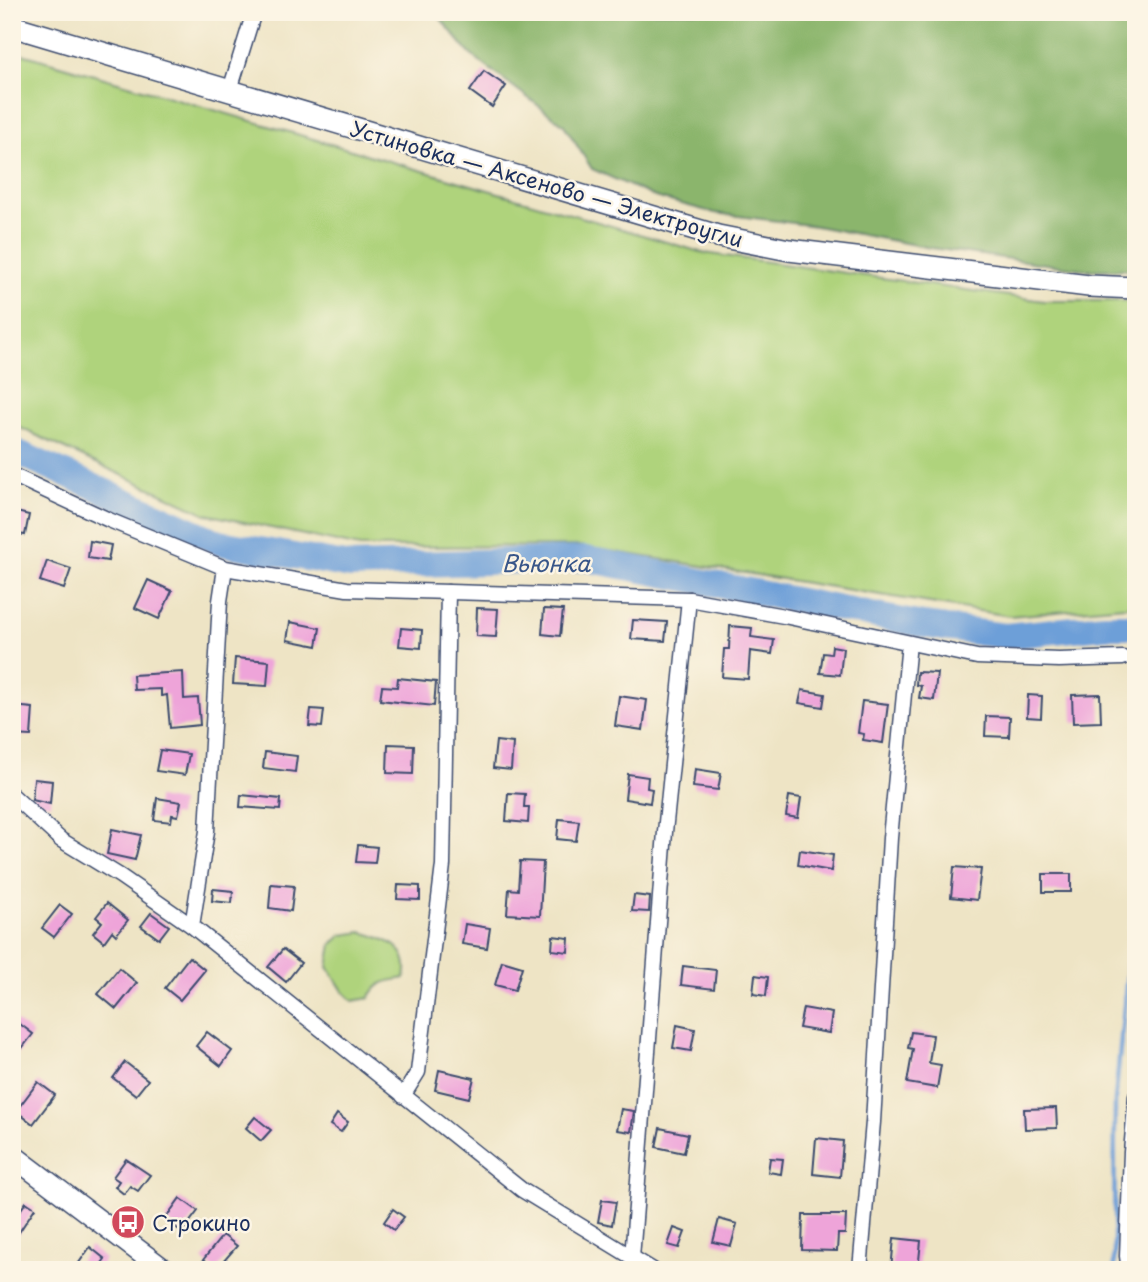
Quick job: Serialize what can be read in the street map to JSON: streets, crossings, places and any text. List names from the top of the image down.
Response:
{
  "streets": {
    "main road": ["Устиновка — Аксеново — Электроугли"]
  },
  "water": ["Вьюнка"],
  "places": {
    "bus stop": ["Строкино"]
  }
}
